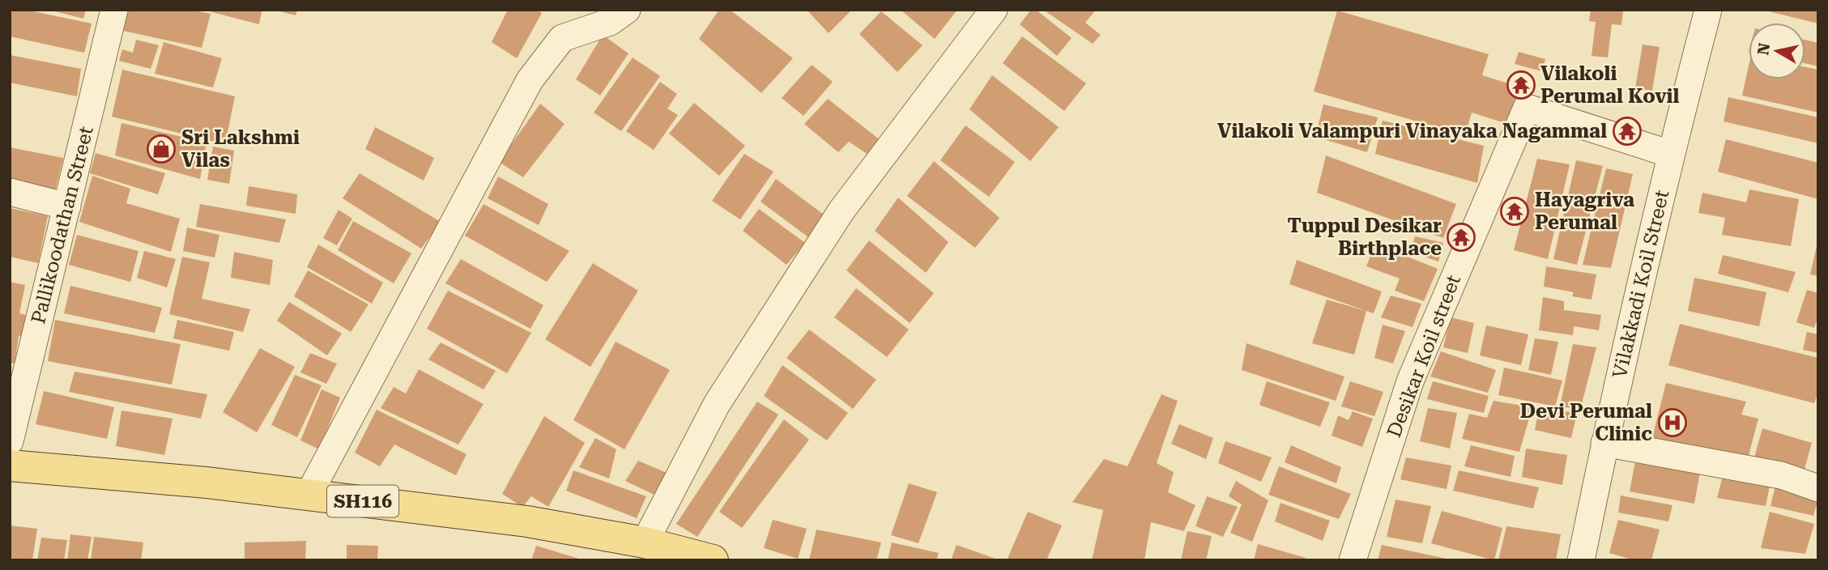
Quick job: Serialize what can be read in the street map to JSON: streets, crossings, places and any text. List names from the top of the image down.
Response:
{
  "streets": {
    "main road": ["SH116"],
    "street": ["Pallikoodathan Street", "Vilakkadi Koil Street", "Desikar Koil street"]
  },
  "crossings": [
    ["Vilakkadi Koil Street", "Desikar Koil street"]
  ],
  "places": {
    "temple": [
      "Vilakoli Perumal Kovil",
      "Vilakoli Valampuri Vinayaka Nagammal",
      "Hayagriva Perumal",
      "Tuppul Desikar Birthplace"
    ],
    "shop": ["Sri Lakshmi Vilas"],
    "hospital": ["Devi Perumal Clinic"]
  },
  "north": "left"
}
